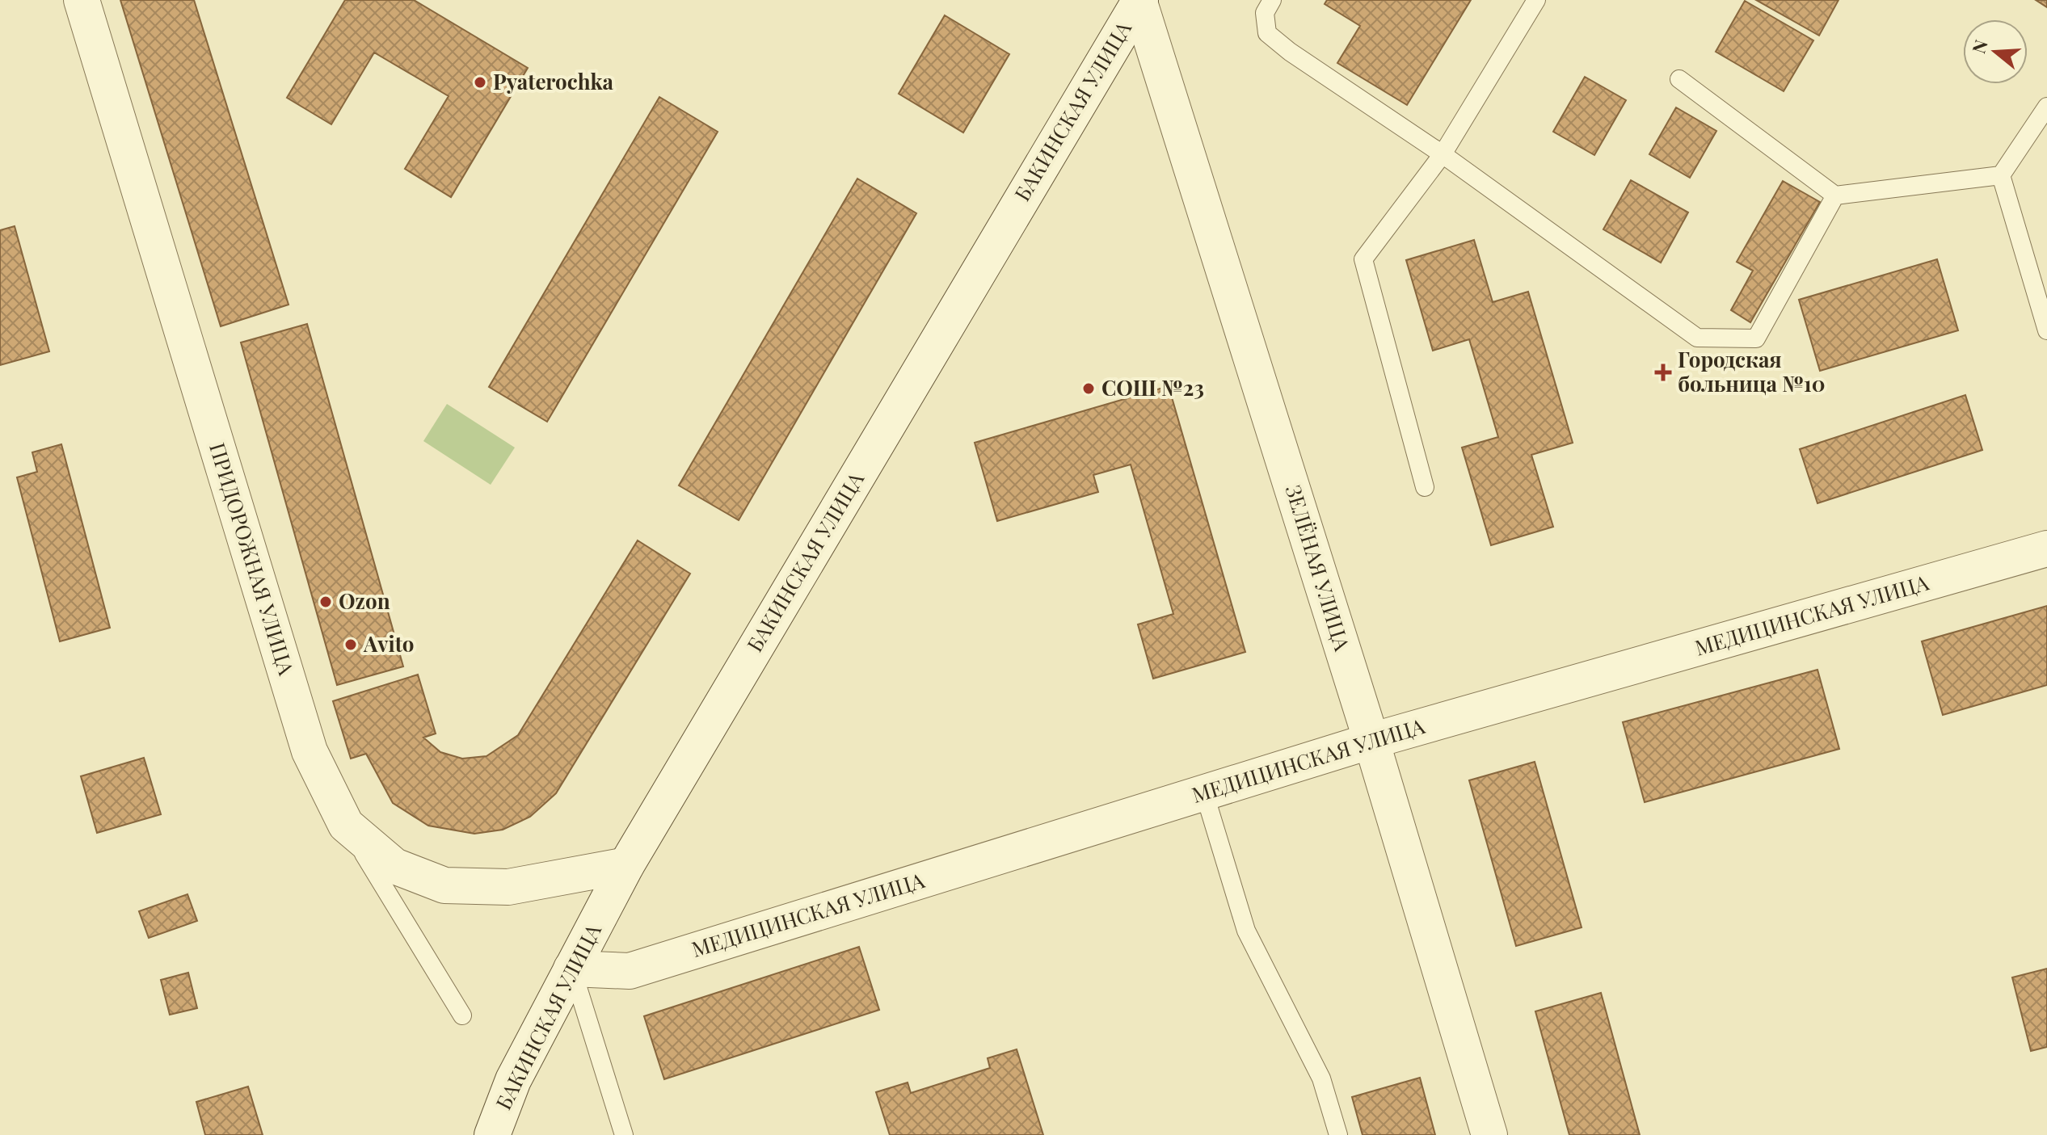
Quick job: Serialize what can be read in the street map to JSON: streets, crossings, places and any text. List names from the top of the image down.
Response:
{
  "streets": {
    "street": [
      "БАКИНСКАЯ УЛИЦА",
      "ПРИДОРОЖНАЯ УЛИЦА",
      "ЗЕЛЁНАЯ УЛИЦА",
      "МЕДИЦИНСКАЯ УЛИЦА"
    ]
  },
  "crossings": [
    ["БАКИНСКАЯ УЛИЦА", "ПРИДОРОЖНАЯ УЛИЦА"],
    ["БАКИНСКАЯ УЛИЦА", "ЗЕЛЁНАЯ УЛИЦА"],
    ["БАКИНСКАЯ УЛИЦА", "МЕДИЦИНСКАЯ УЛИЦА"],
    ["ЗЕЛЁНАЯ УЛИЦА", "МЕДИЦИНСКАЯ УЛИЦА"]
  ],
  "places": {
    "other": [
      "Pyaterochka",
      "СОШ №23",
      "Ozon",
      "Avito"
    ],
    "health": ["Городская больница №10"]
  },
  "north": "left"
}
